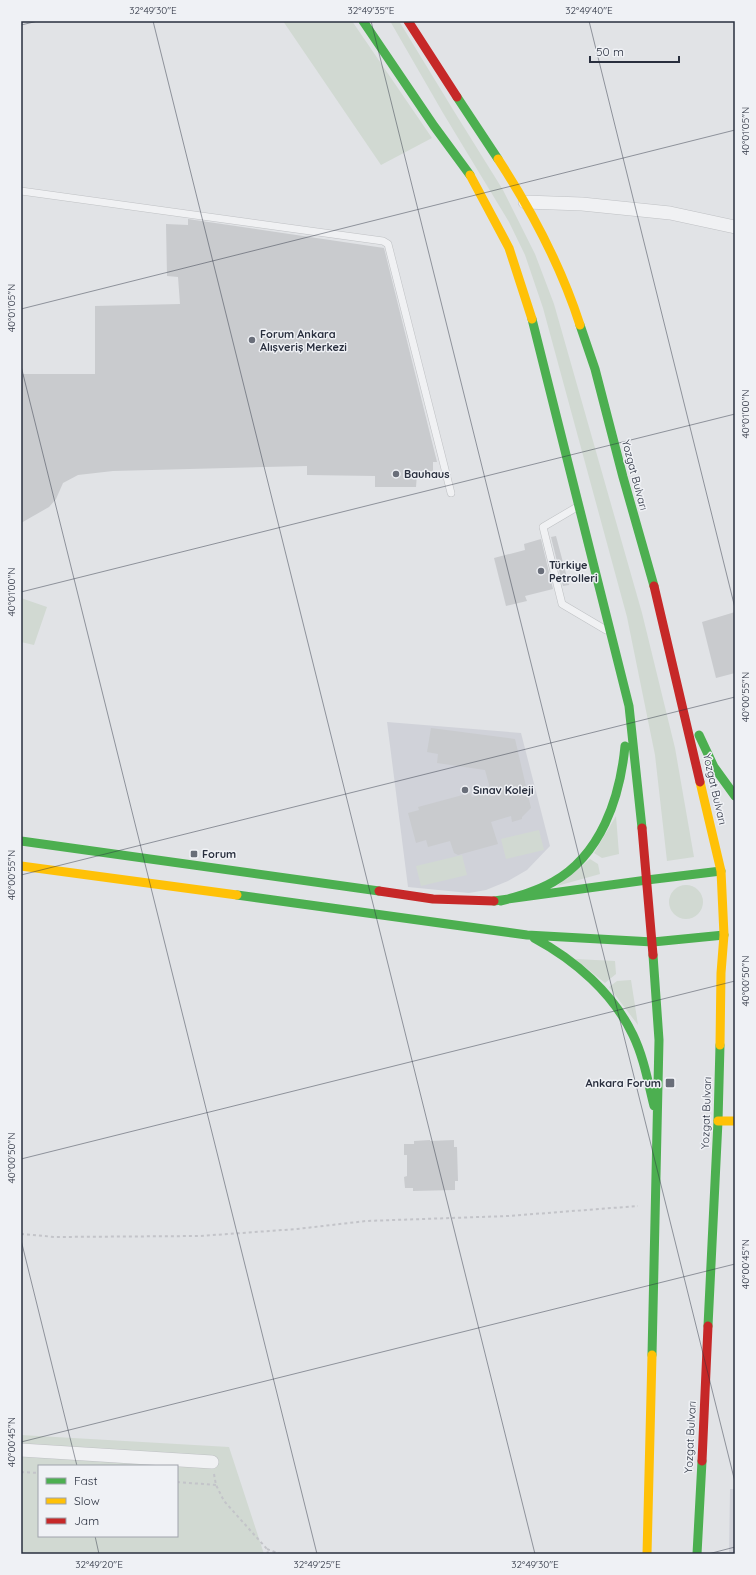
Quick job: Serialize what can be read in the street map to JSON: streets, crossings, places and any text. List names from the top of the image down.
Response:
{
  "streets": {
    "main road": ["Yozgat Bulvarı"]
  },
  "places": {
    "other": [
      "Forum Ankara Alışveriş Merkezi",
      "Bauhaus",
      "Türkiye Petrolleri",
      "Sınav Koleji"
    ],
    "transit": ["Forum", "Ankara Forum"]
  },
  "legend": ["Fast", "Slow", "Jam"],
  "scale_bar": "50 m",
  "coordinates": [
    "32°49'30\"E",
    "32°49'35\"E",
    "32°49'40\"E",
    "40°01'05\"N",
    "40°01'00\"N",
    "40°00'55\"N",
    "40°00'50\"N",
    "40°00'45\"N",
    "32°49'20\"E",
    "32°49'25\"E"
  ]
}
